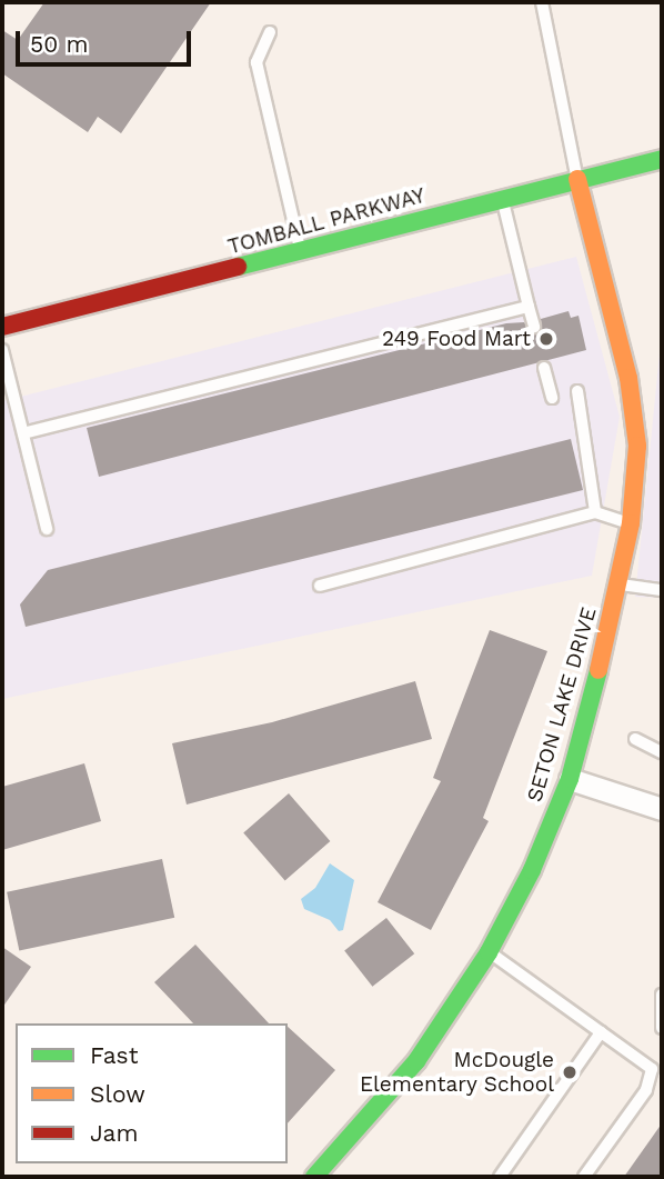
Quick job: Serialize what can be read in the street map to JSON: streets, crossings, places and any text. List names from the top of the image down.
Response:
{
  "streets": {
    "street": ["TOMBALL PARKWAY", "SETON LAKE DRIVE"]
  },
  "crossings": [
    ["TOMBALL PARKWAY", "SETON LAKE DRIVE"]
  ],
  "places": ["249 Food Mart", "McDougle Elementary School"],
  "legend": ["Fast", "Slow", "Jam"],
  "scale_bar": "50 m"
}
